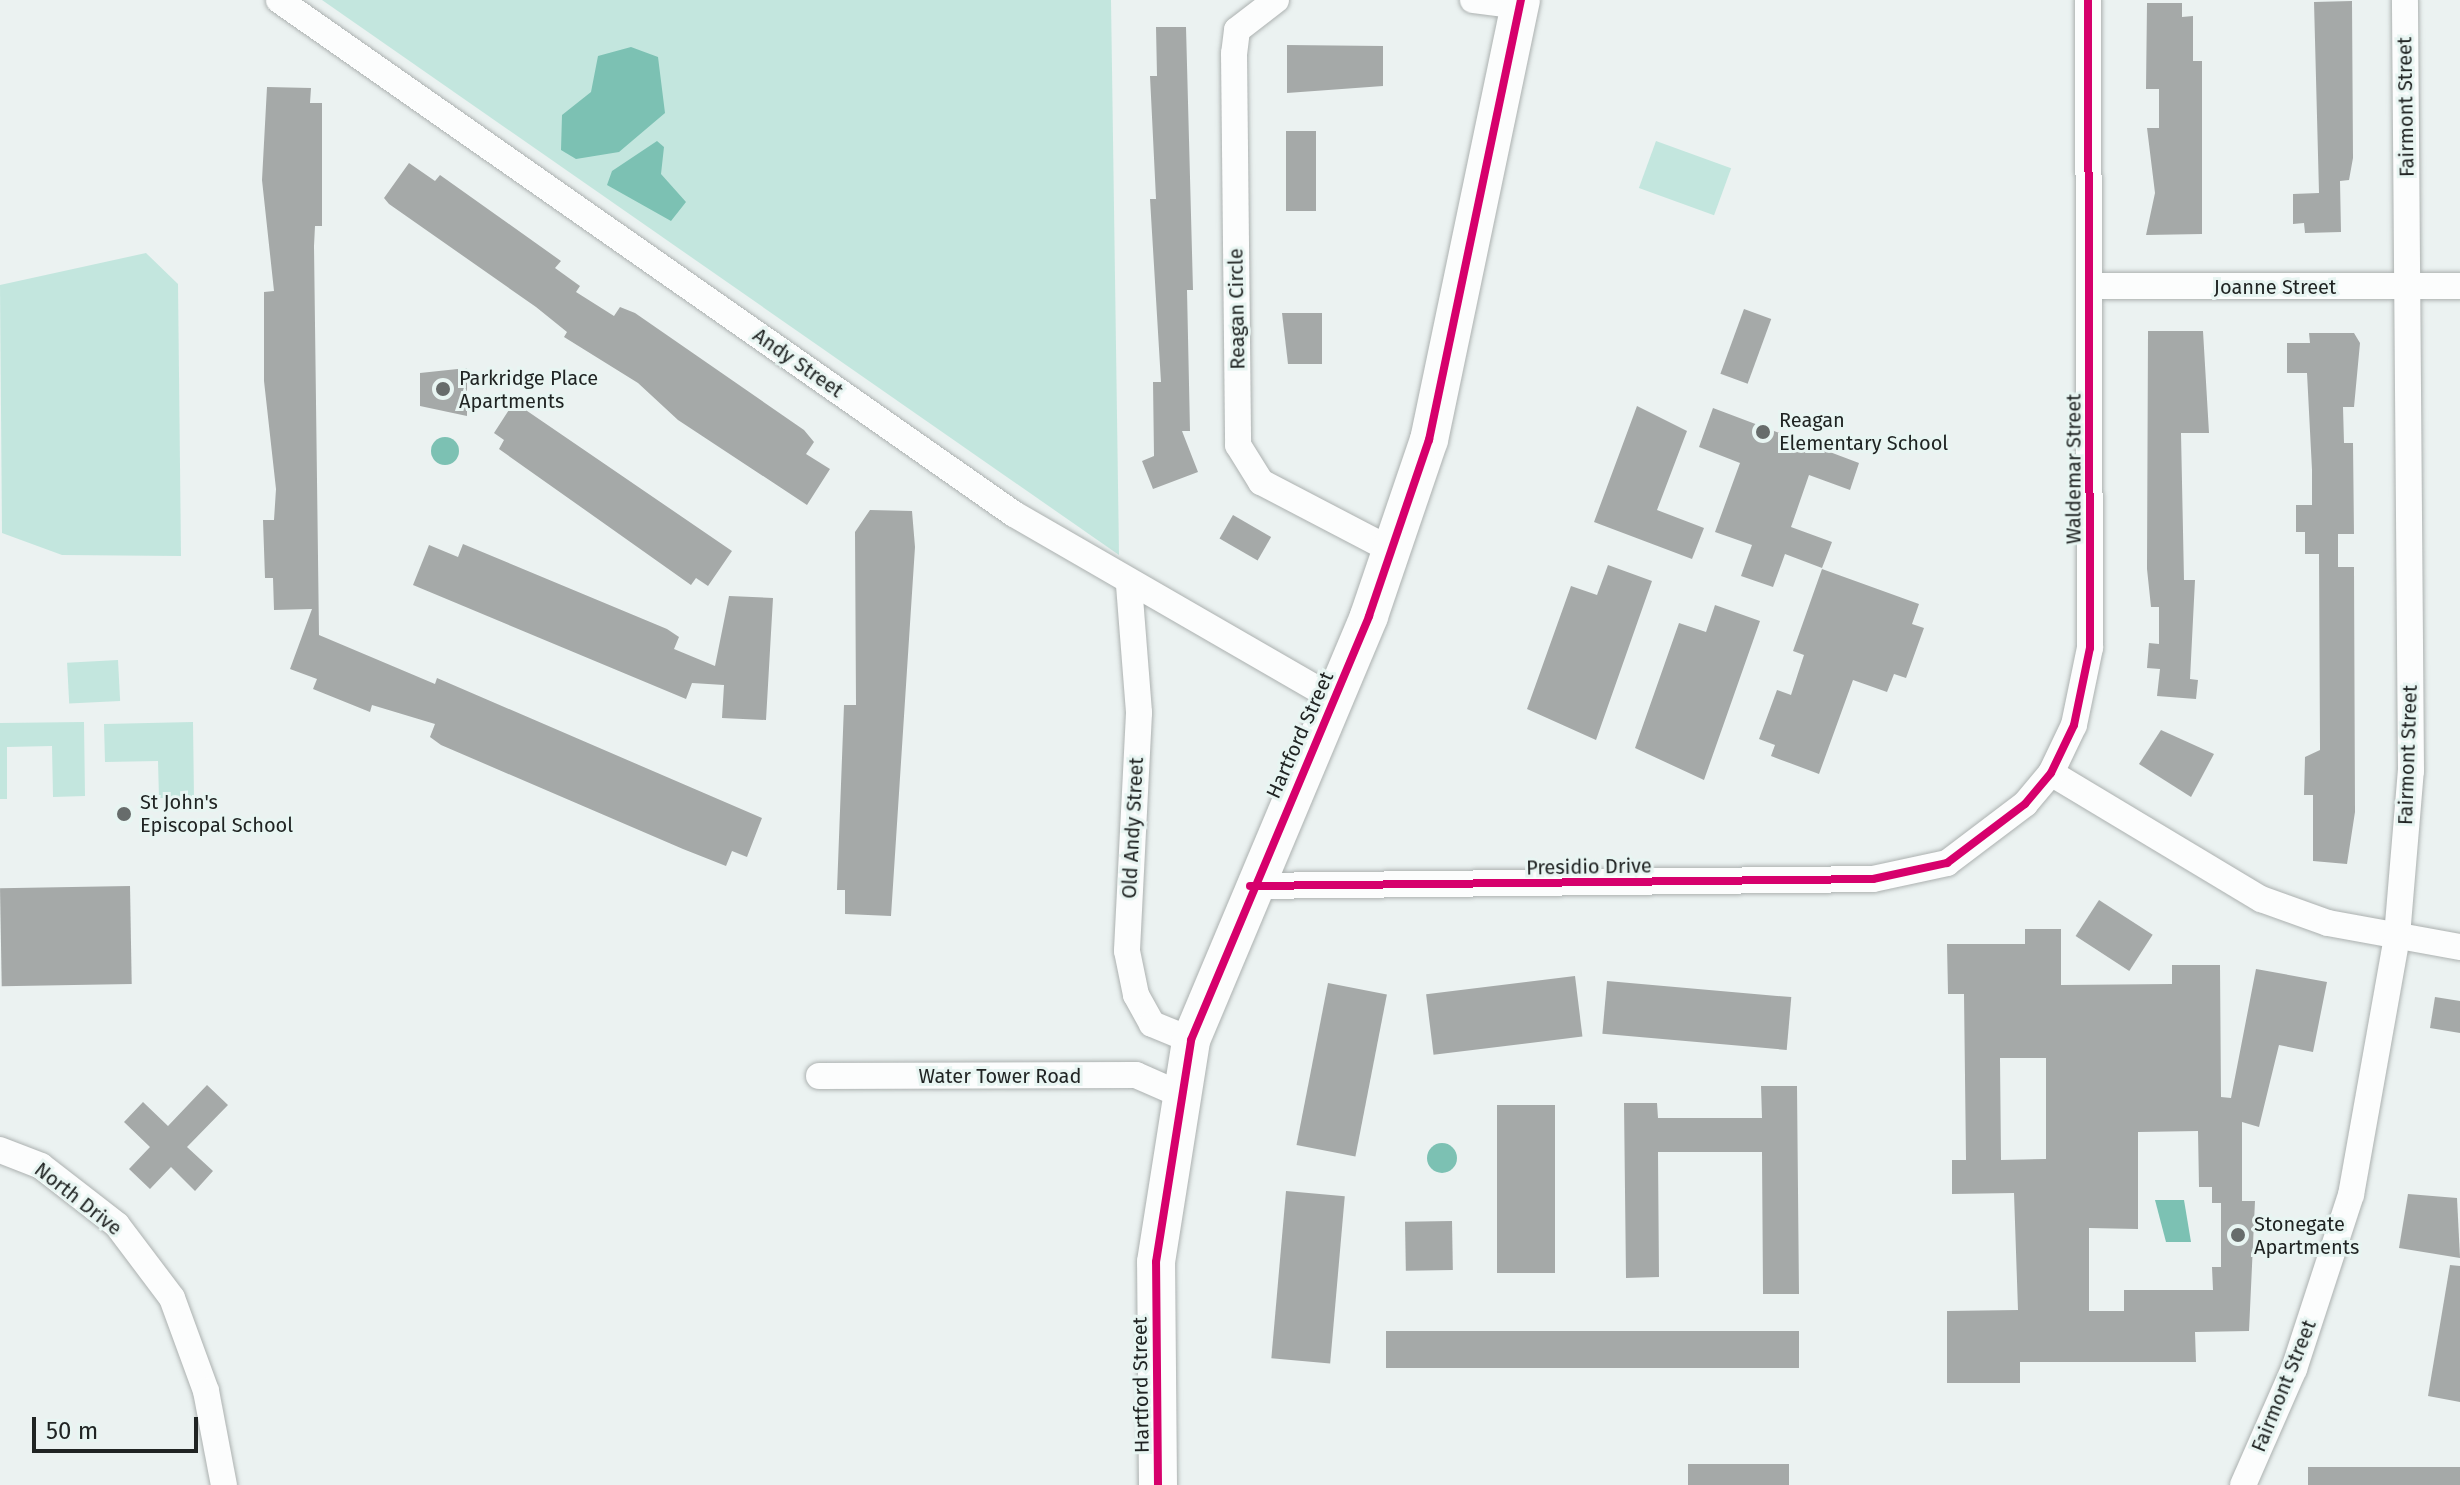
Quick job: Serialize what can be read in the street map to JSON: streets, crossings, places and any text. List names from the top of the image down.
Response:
{
  "streets": {
    "street": [
      "Fairmont Street",
      "Joanne Street",
      "Reagan Circle",
      "Andy Street",
      "Waldemar Street",
      "Hartford Street",
      "Old Andy Street",
      "Presidio Drive",
      "Water Tower Road",
      "North Drive"
    ]
  },
  "crossings": [
    ["Fairmont Street", "Joanne Street"],
    ["Joanne Street", "Waldemar Street"],
    ["Reagan Circle", "Hartford Street"],
    ["Andy Street", "Hartford Street"],
    ["Andy Street", "Old Andy Street"],
    ["Waldemar Street", "Presidio Drive"],
    ["Hartford Street", "Old Andy Street"],
    ["Hartford Street", "Presidio Drive"],
    ["Hartford Street", "Water Tower Road"]
  ],
  "places": [
    "Parkridge Place Apartments",
    "Reagan Elementary School",
    "St John's Episcopal School",
    "Stonegate Apartments"
  ],
  "scale_bar": "50 m"
}
